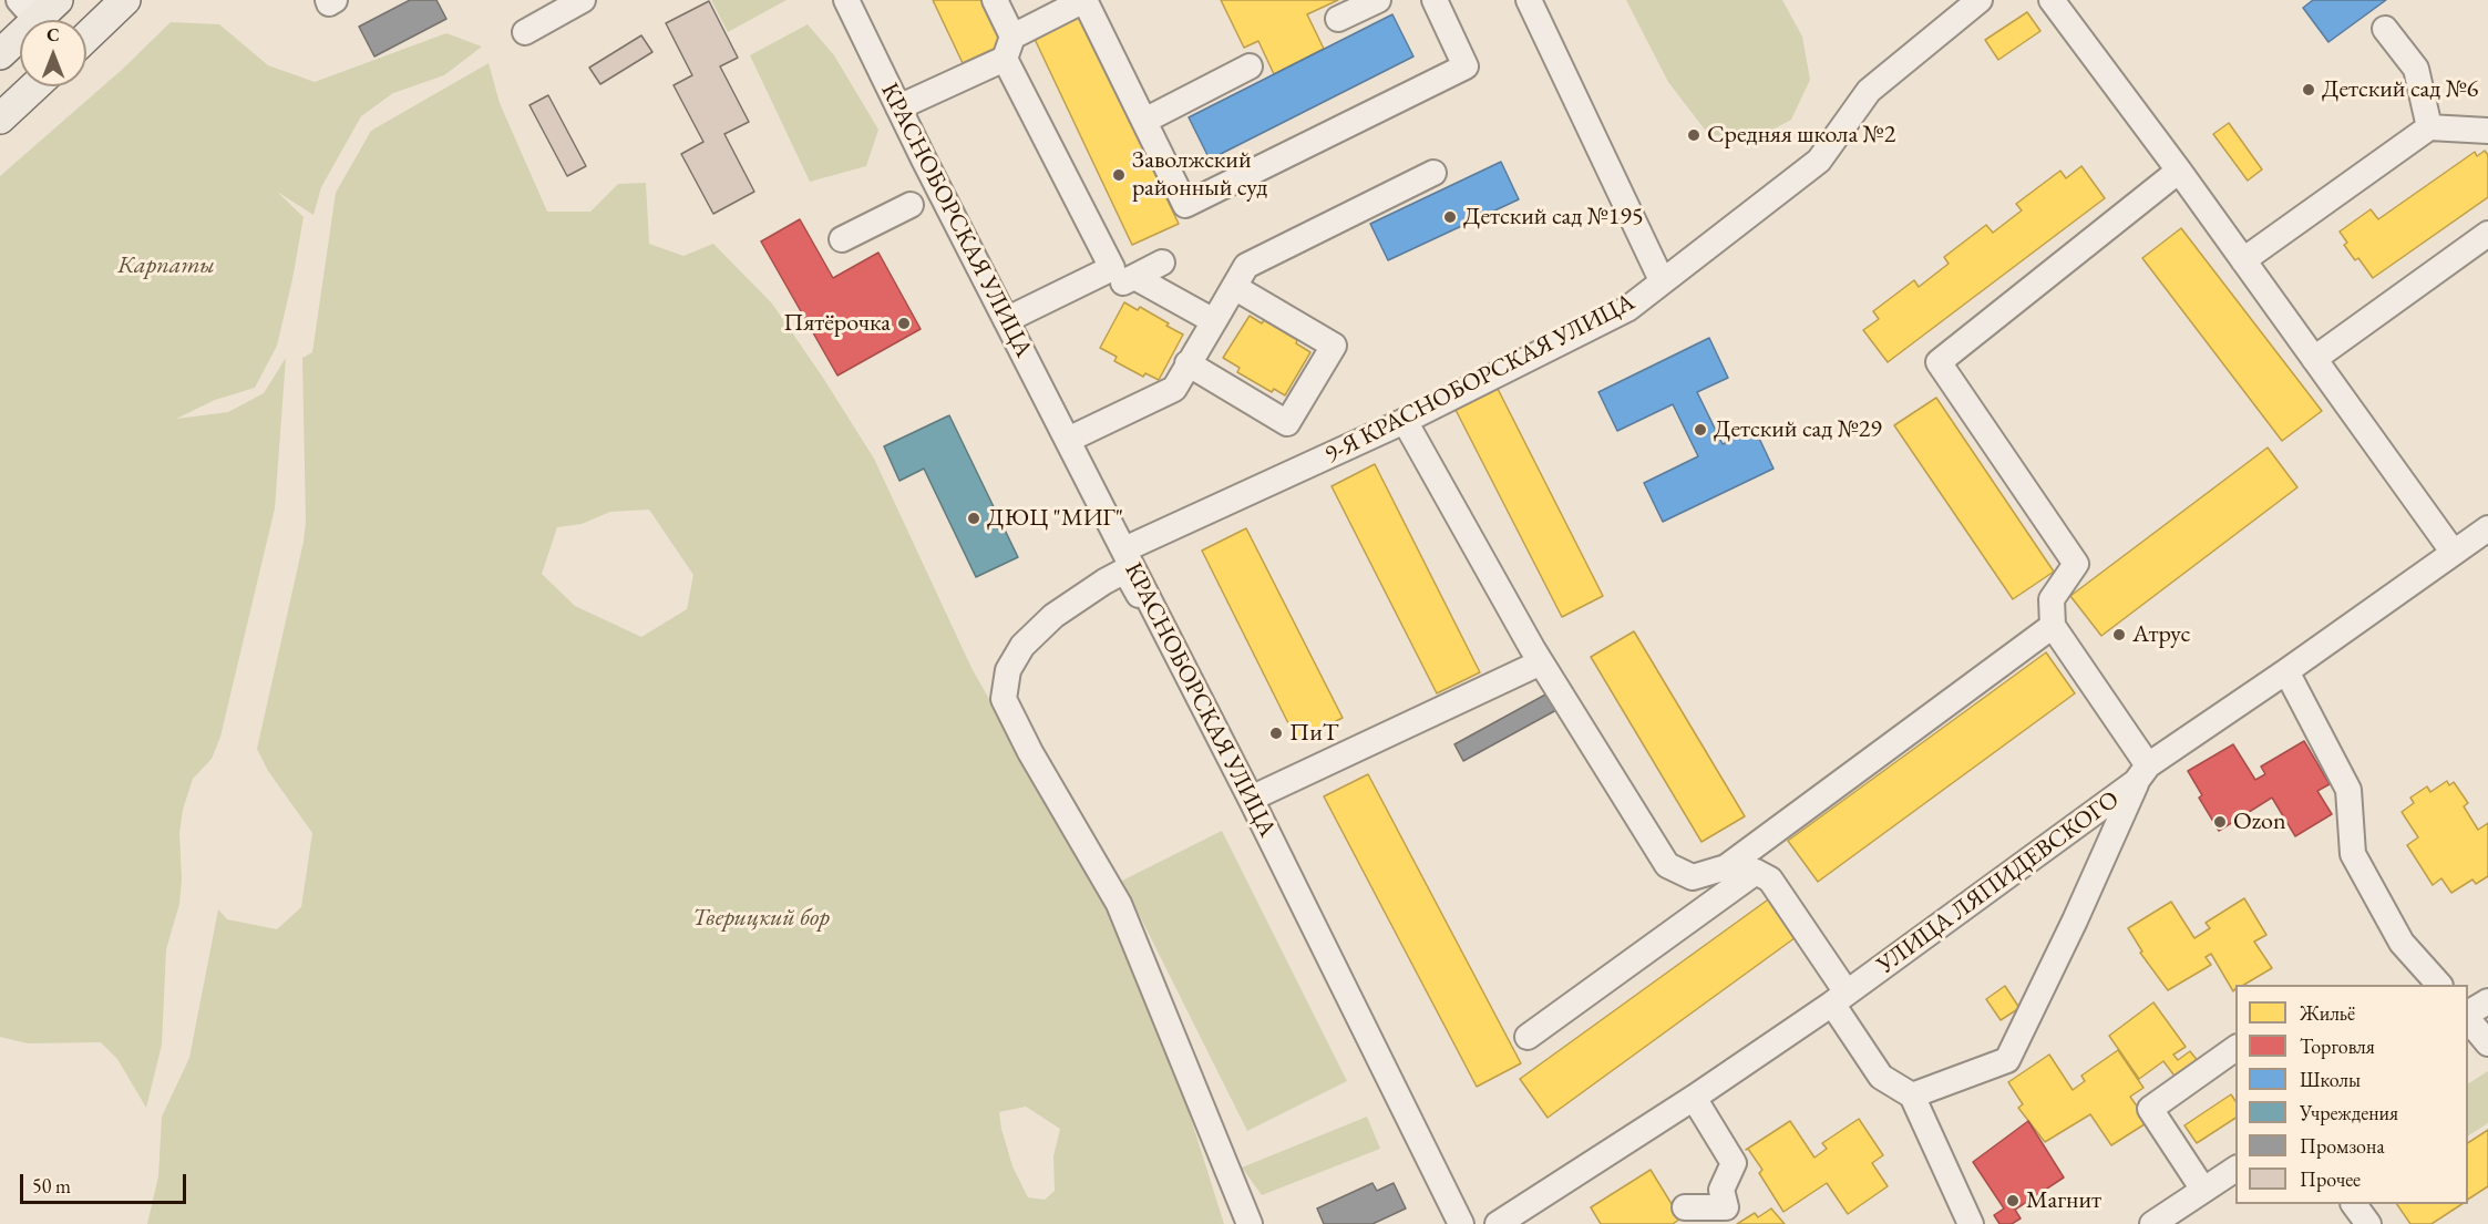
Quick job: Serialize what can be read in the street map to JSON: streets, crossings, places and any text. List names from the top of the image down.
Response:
{
  "streets": {
    "street": ["КРАСНОБОРСКАЯ УЛИЦА", "9-Я КРАСНОБОРСКАЯ УЛИЦА", "УЛИЦА ЛЯПИДЕВСКОГО"]
  },
  "crossings": [
    ["КРАСНОБОРСКАЯ УЛИЦА", "9-Я КРАСНОБОРСКАЯ УЛИЦА"]
  ],
  "parks": ["Карпаты", "Тверицкий бор"],
  "places": [
    "Детский сад №6",
    "Средняя школа №2",
    "Заволжский районный суд",
    "Детский сад №195",
    "Пятёрочка",
    "Детский сад №29",
    "ДЮЦ \"МИГ\"",
    "Атрус",
    "ПиТ",
    "Ozon",
    "Магнит"
  ],
  "legend": [
    "Жильё",
    "Торговля",
    "Школы",
    "Учреждения",
    "Промзона",
    "Прочее"
  ],
  "scale_bar": "50 m",
  "north": "top"
}
